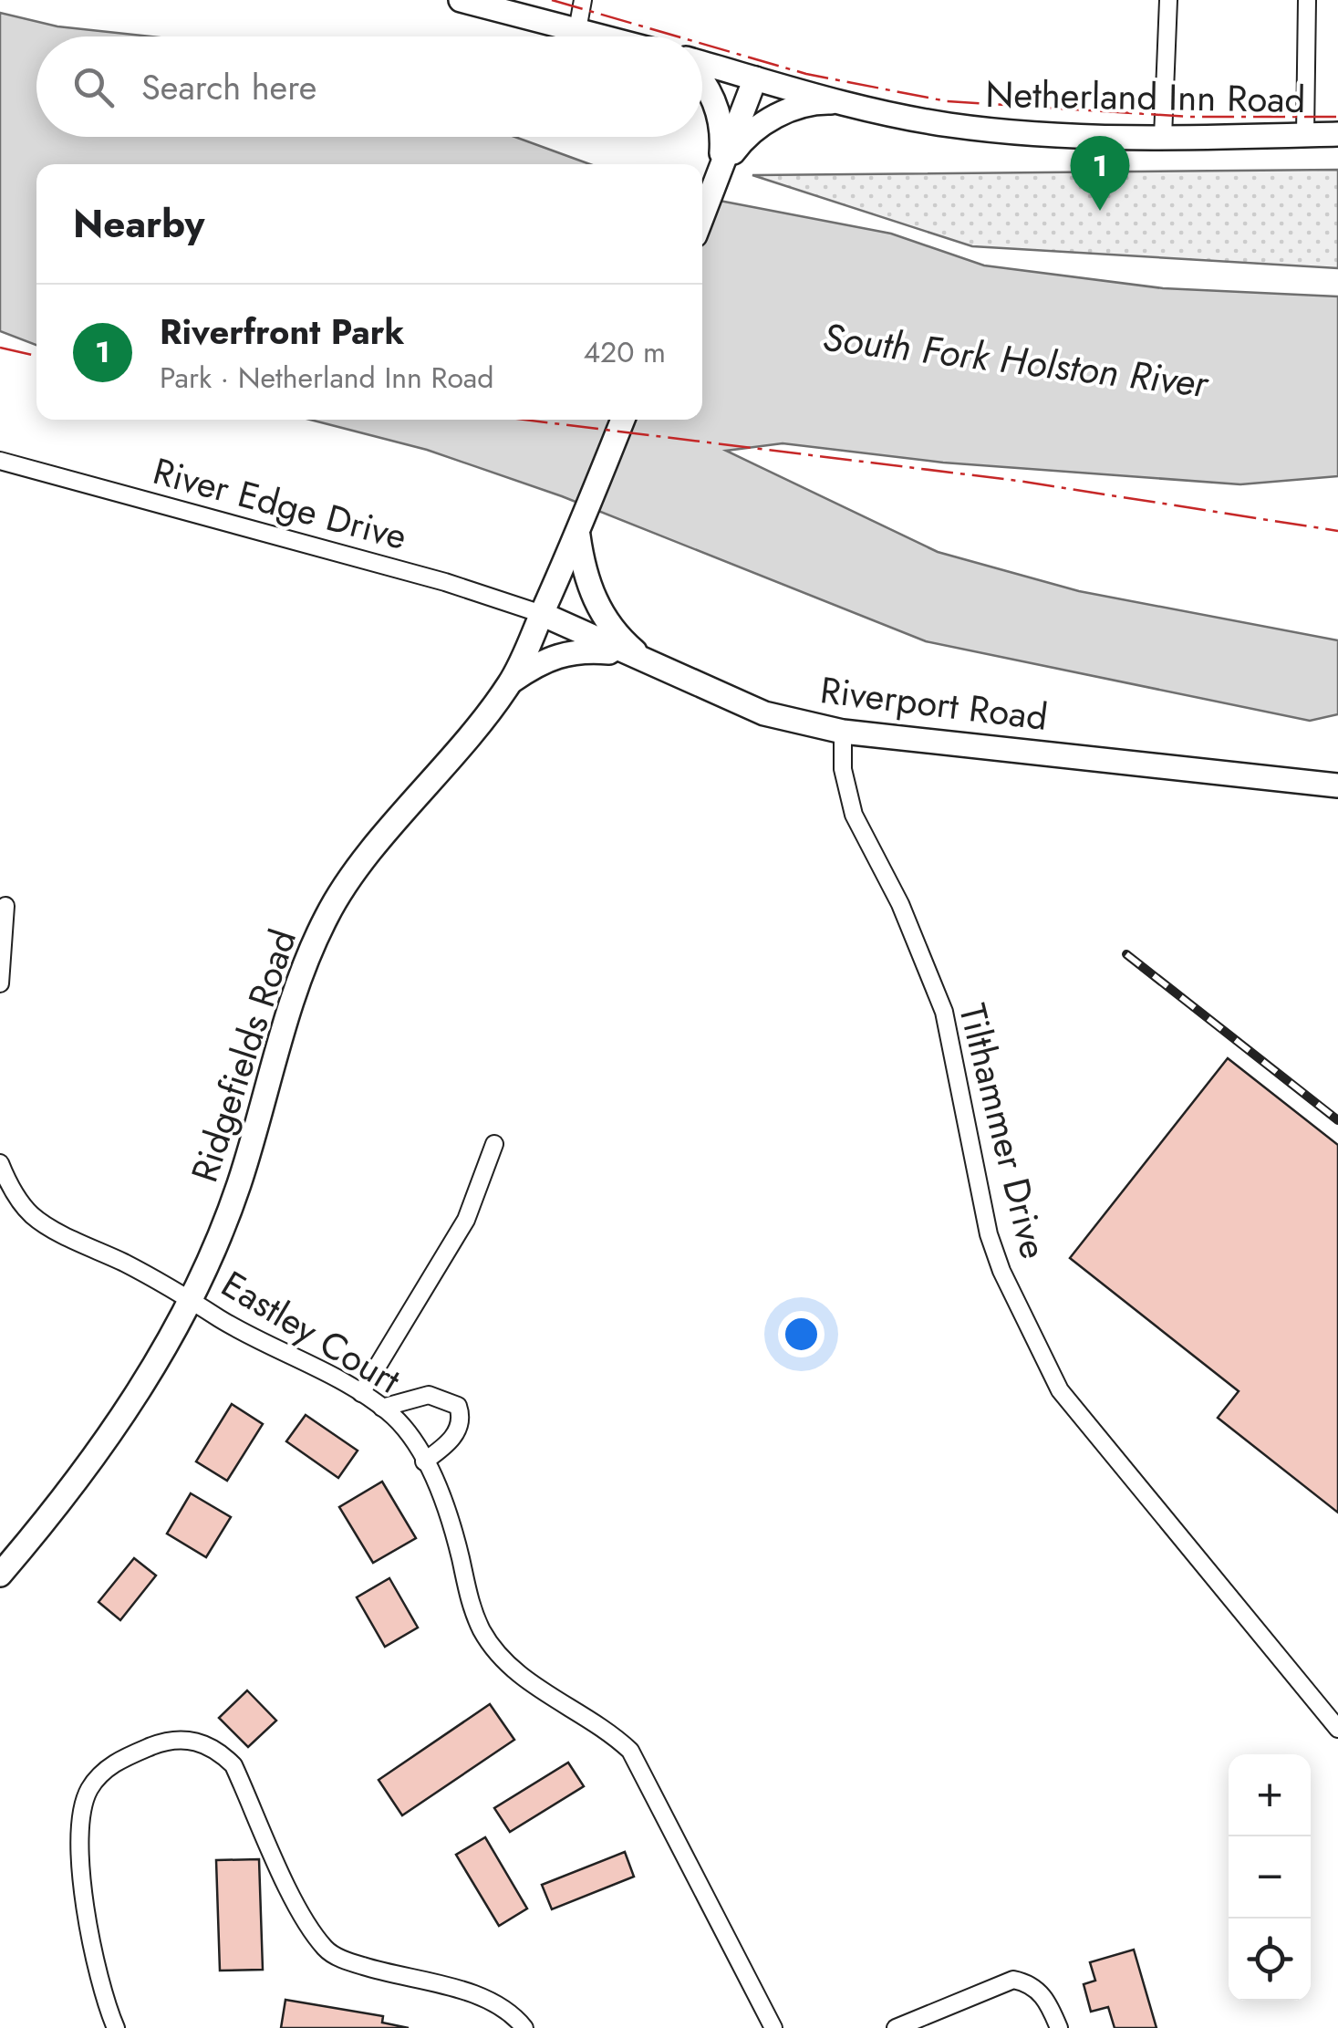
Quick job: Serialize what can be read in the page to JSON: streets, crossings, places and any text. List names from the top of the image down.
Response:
{
  "streets": {
    "main road": ["Netherland Inn Road", "Riverport Road", "Ridgefields Road"],
    "street": ["River Edge Drive", "Tilthammer Drive", "Eastley Court"]
  },
  "crossings": [
    ["River Edge Drive", "Riverport Road"],
    ["River Edge Drive", "Ridgefields Road"],
    ["Riverport Road", "Ridgefields Road"],
    ["Riverport Road", "Tilthammer Drive"],
    ["Ridgefields Road", "Eastley Court"]
  ],
  "water": ["South Fork Holston River"],
  "page": {
    "search": "Search here",
    "pins": "1",
    "heading": "Nearby",
    "list": [
      {
        "mark": "1",
        "name": "Riverfront Park",
        "note": "Park · Netherland Inn Road",
        "value": "420 m"
      }
    ],
    "map_buttons": ["+", "−"]
  }
}
